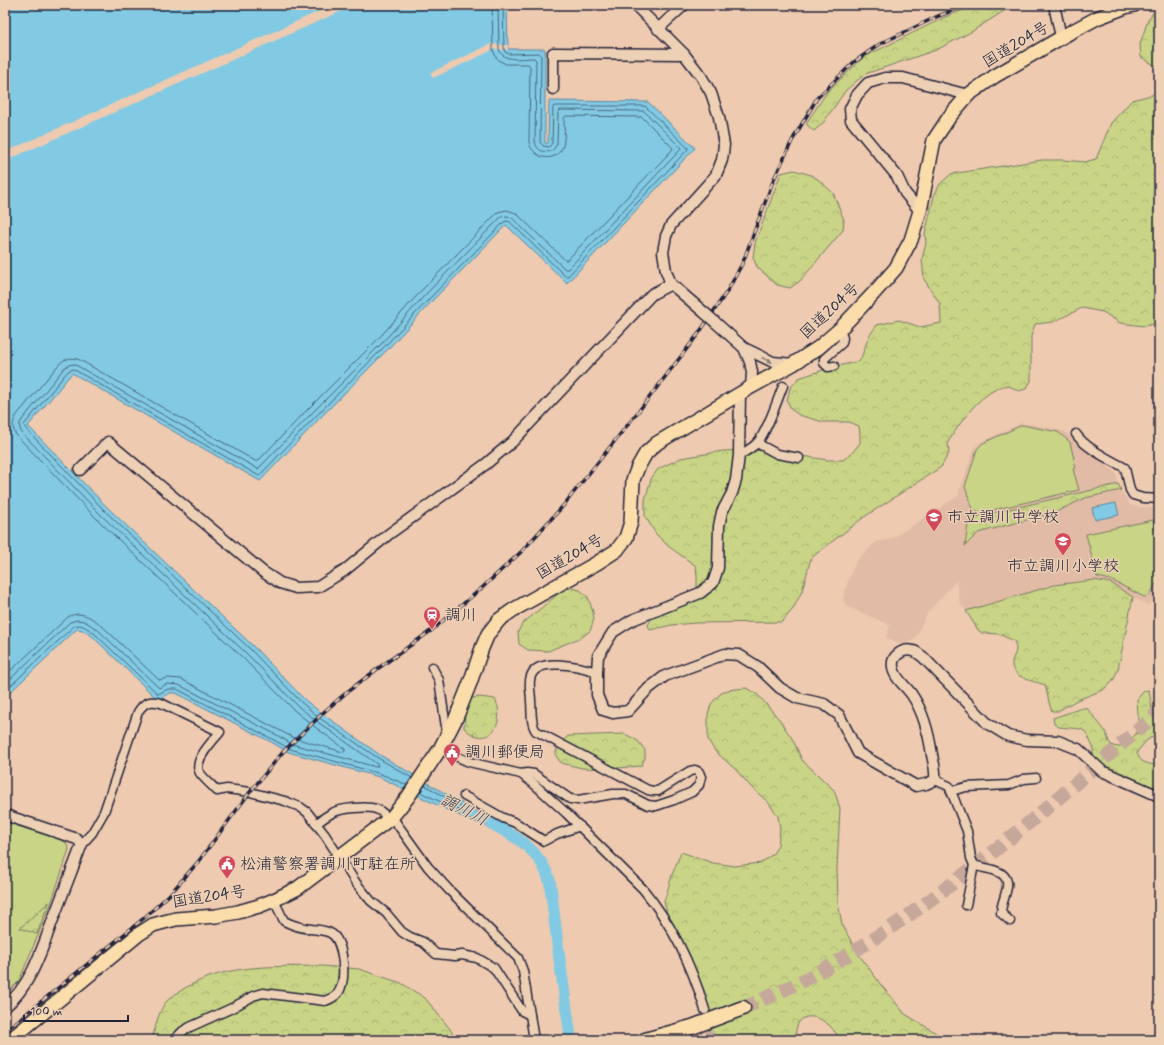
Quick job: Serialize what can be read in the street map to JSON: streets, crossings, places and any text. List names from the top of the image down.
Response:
{
  "streets": {
    "highway": ["国道204号"]
  },
  "water": ["調川川"],
  "places": {
    "school or university": ["市立調川中学校", "市立調川小学校"],
    "station": ["調川"],
    "public building": ["調川郵便局", "松浦警察署調川町駐在所"]
  },
  "scale_bar": "100 m"
}
